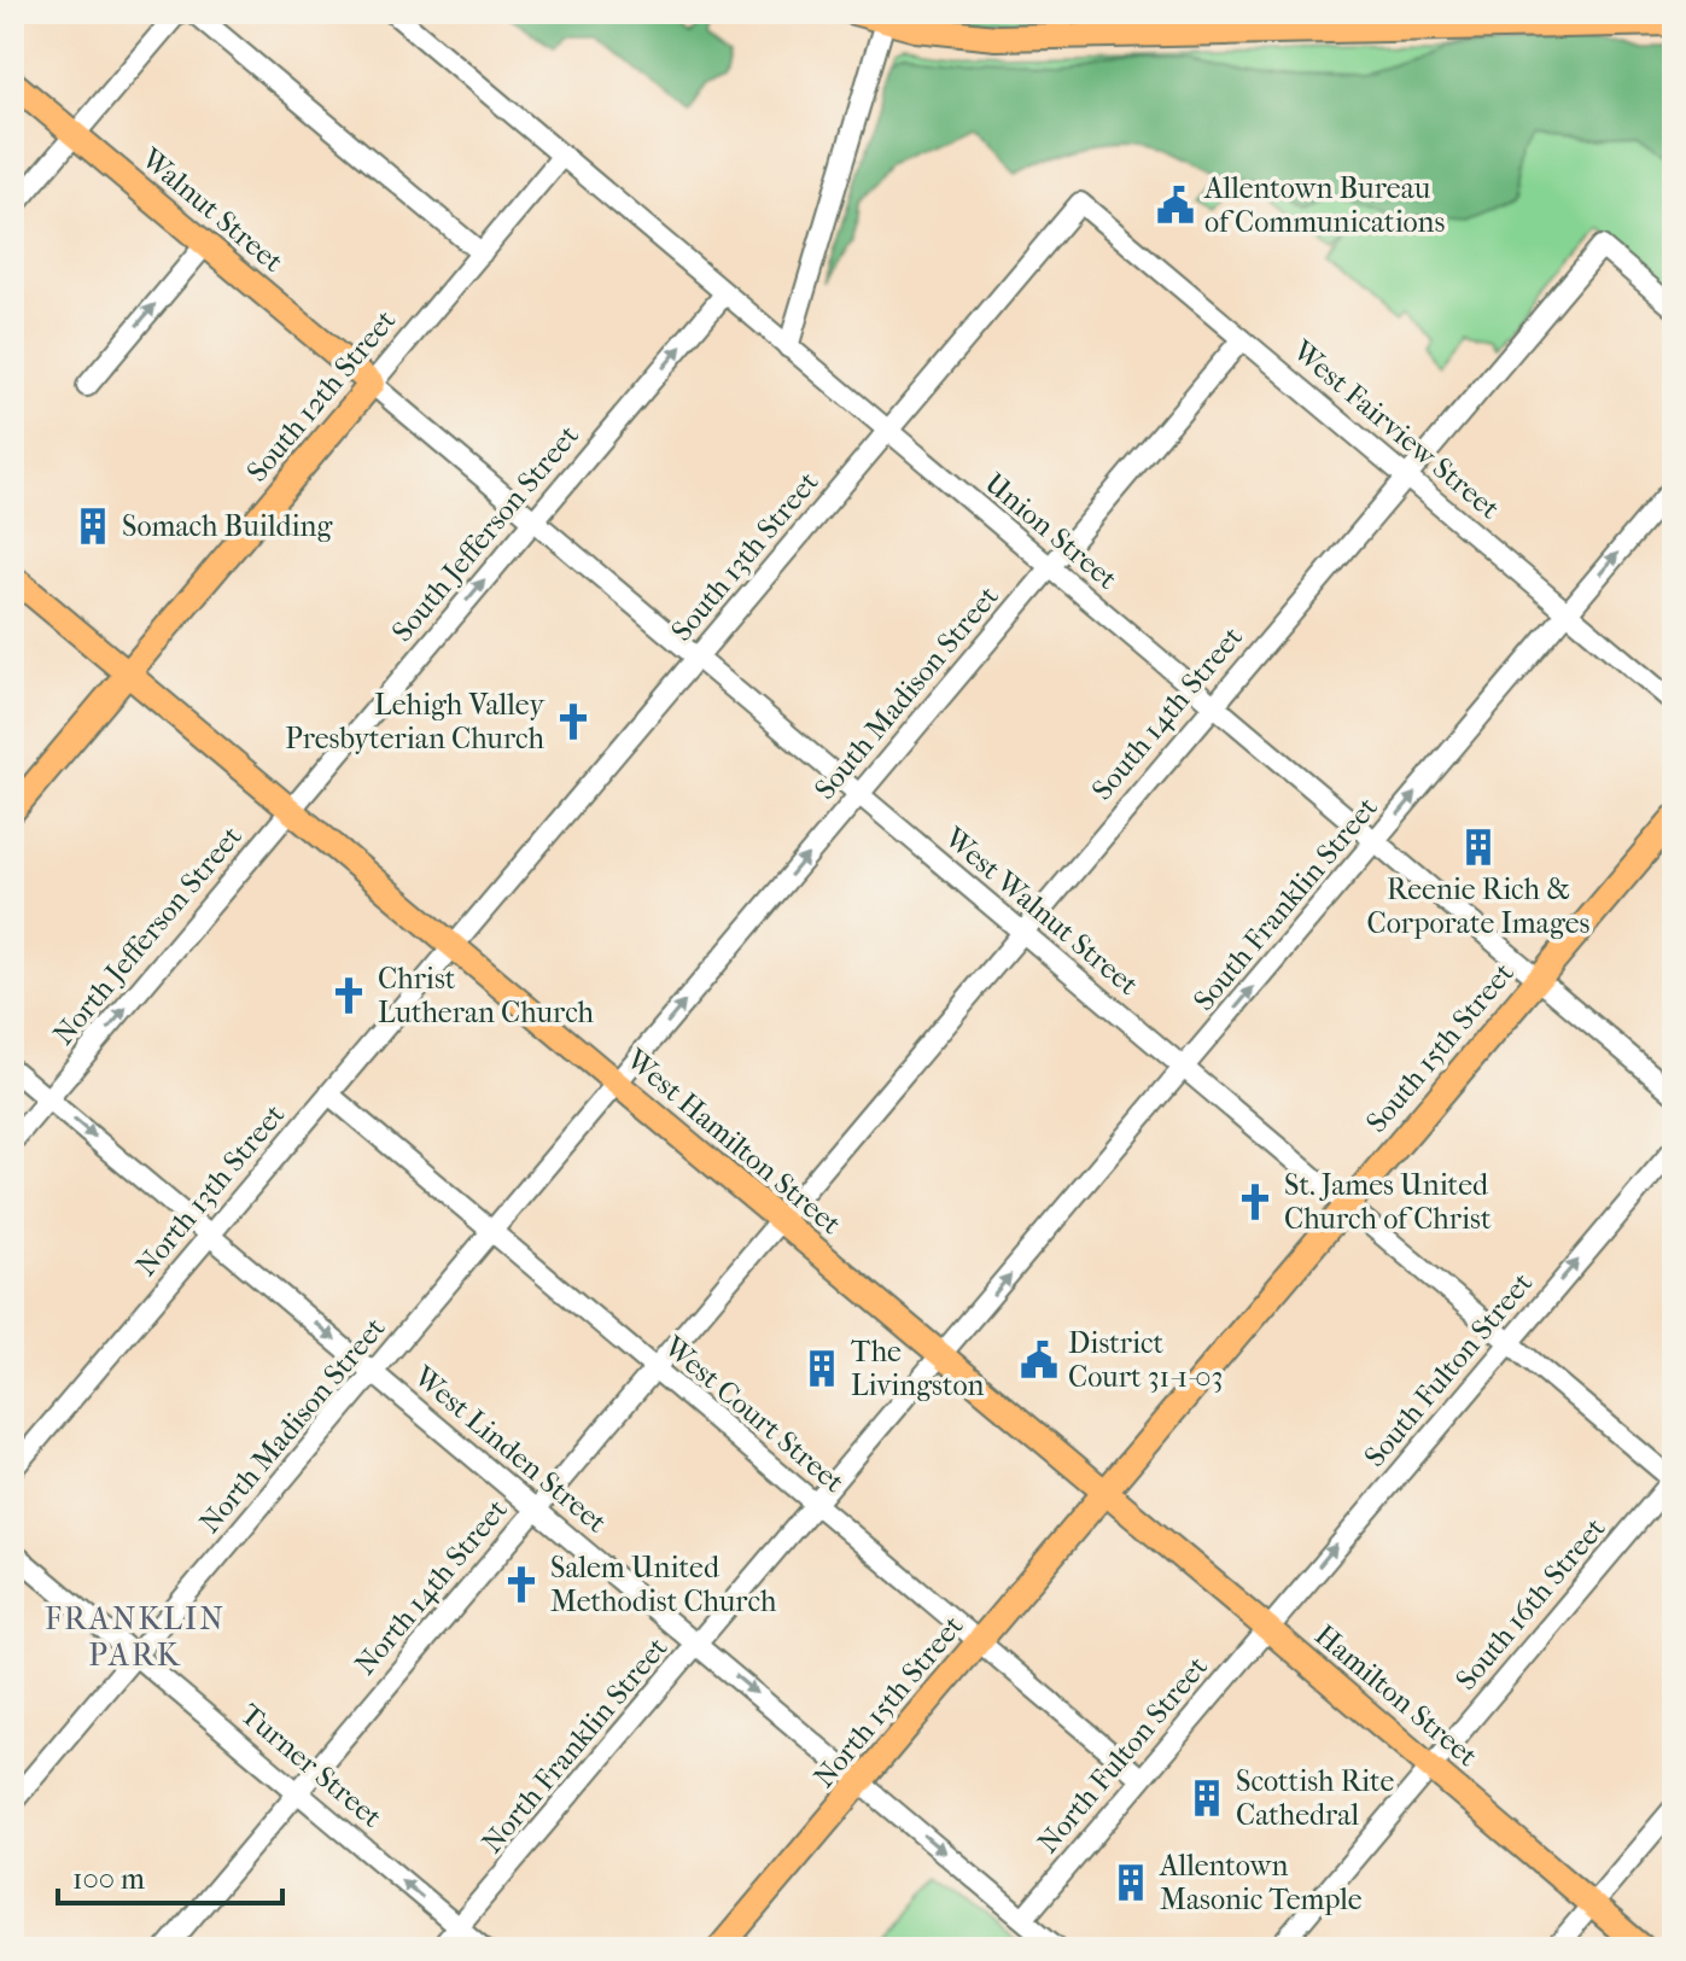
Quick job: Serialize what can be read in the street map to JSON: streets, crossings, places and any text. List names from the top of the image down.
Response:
{
  "streets": {
    "main road": [
      "Walnut Street",
      "South 12th Street",
      "South 15th Street",
      "West Hamilton Street",
      "Hamilton Street",
      "North 15th Street"
    ],
    "street": [
      "West Fairview Street",
      "Union Street",
      "South Jefferson Street",
      "South 13th Street",
      "South Madison Street",
      "South 14th Street",
      "South Franklin Street",
      "West Walnut Street",
      "North Jefferson Street",
      "North 13th Street",
      "South Fulton Street",
      "West Court Street",
      "North Madison Street",
      "West Linden Street",
      "North 14th Street",
      "South 16th Street",
      "North Franklin Street",
      "North Fulton Street",
      "Turner Street"
    ]
  },
  "crossings": [
    ["Walnut Street", "South 12th Street"],
    ["Walnut Street", "West Walnut Street"],
    ["South 12th Street", "Union Street"],
    ["South 12th Street", "West Walnut Street"],
    ["South 12th Street", "West Hamilton Street"],
    ["West Fairview Street", "South 13th Street"],
    ["West Fairview Street", "South Madison Street"],
    ["West Fairview Street", "South 14th Street"],
    ["West Fairview Street", "South Franklin Street"],
    ["Union Street", "South Jefferson Street"],
    ["Union Street", "South 13th Street"],
    ["Union Street", "South Madison Street"],
    ["Union Street", "South 14th Street"],
    ["Union Street", "South Franklin Street"],
    ["Union Street", "South 15th Street"],
    ["South Jefferson Street", "West Walnut Street"],
    ["South Jefferson Street", "North Jefferson Street"],
    ["South Jefferson Street", "West Hamilton Street"],
    ["South 13th Street", "West Walnut Street"],
    ["South 13th Street", "West Hamilton Street"],
    ["South 13th Street", "North 13th Street"],
    ["South Madison Street", "West Walnut Street"],
    ["South Madison Street", "West Hamilton Street"],
    ["South Madison Street", "North Madison Street"],
    ["South 14th Street", "West Walnut Street"],
    ["South 14th Street", "West Hamilton Street"],
    ["South 14th Street", "North 14th Street"],
    ["South Franklin Street", "West Walnut Street"],
    ["South Franklin Street", "West Hamilton Street"],
    ["South Franklin Street", "North Franklin Street"],
    ["West Walnut Street", "South 15th Street"],
    ["West Walnut Street", "South Fulton Street"],
    ["West Walnut Street", "South 16th Street"],
    ["North Jefferson Street", "West Hamilton Street"],
    ["North Jefferson Street", "West Linden Street"],
    ["South 15th Street", "West Hamilton Street"],
    ["South 15th Street", "Hamilton Street"],
    ["South 15th Street", "North 15th Street"],
    ["West Hamilton Street", "North 13th Street"],
    ["West Hamilton Street", "North Madison Street"],
    ["West Hamilton Street", "North 14th Street"],
    ["West Hamilton Street", "Hamilton Street"],
    ["West Hamilton Street", "North 15th Street"],
    ["West Hamilton Street", "North Franklin Street"],
    ["North 13th Street", "West Court Street"],
    ["North 13th Street", "West Linden Street"],
    ["South Fulton Street", "Hamilton Street"],
    ["South Fulton Street", "North Fulton Street"],
    ["West Court Street", "North Madison Street"],
    ["West Court Street", "North 14th Street"],
    ["West Court Street", "North 15th Street"],
    ["West Court Street", "North Franklin Street"],
    ["West Court Street", "North Fulton Street"],
    ["North Madison Street", "West Linden Street"],
    ["North Madison Street", "Turner Street"],
    ["West Linden Street", "North 14th Street"],
    ["West Linden Street", "North 15th Street"],
    ["West Linden Street", "North Franklin Street"],
    ["West Linden Street", "North Fulton Street"],
    ["North 14th Street", "Turner Street"],
    ["South 16th Street", "Hamilton Street"],
    ["Hamilton Street", "North 15th Street"],
    ["Hamilton Street", "North Fulton Street"],
    ["North Franklin Street", "Turner Street"]
  ],
  "one_way": [
    "South Jefferson Street",
    "South Madison Street",
    "South Franklin Street",
    "North Jefferson Street",
    "South Fulton Street",
    "West Linden Street"
  ],
  "districts": ["FRANKLIN PARK"],
  "places": {
    "public building": ["Allentown Bureau of Communications", "District Court 31-1-03"],
    "building": [
      "Somach Building",
      "Reenie Rich & Corporate Images",
      "The Livingston",
      "Scottish Rite Cathedral",
      "Allentown Masonic Temple"
    ],
    "church": [
      "Lehigh Valley Presbyterian Church",
      "Christ Lutheran Church",
      "St. James United Church of Christ",
      "Salem United Methodist Church"
    ]
  },
  "scale_bar": "100 m"
}
